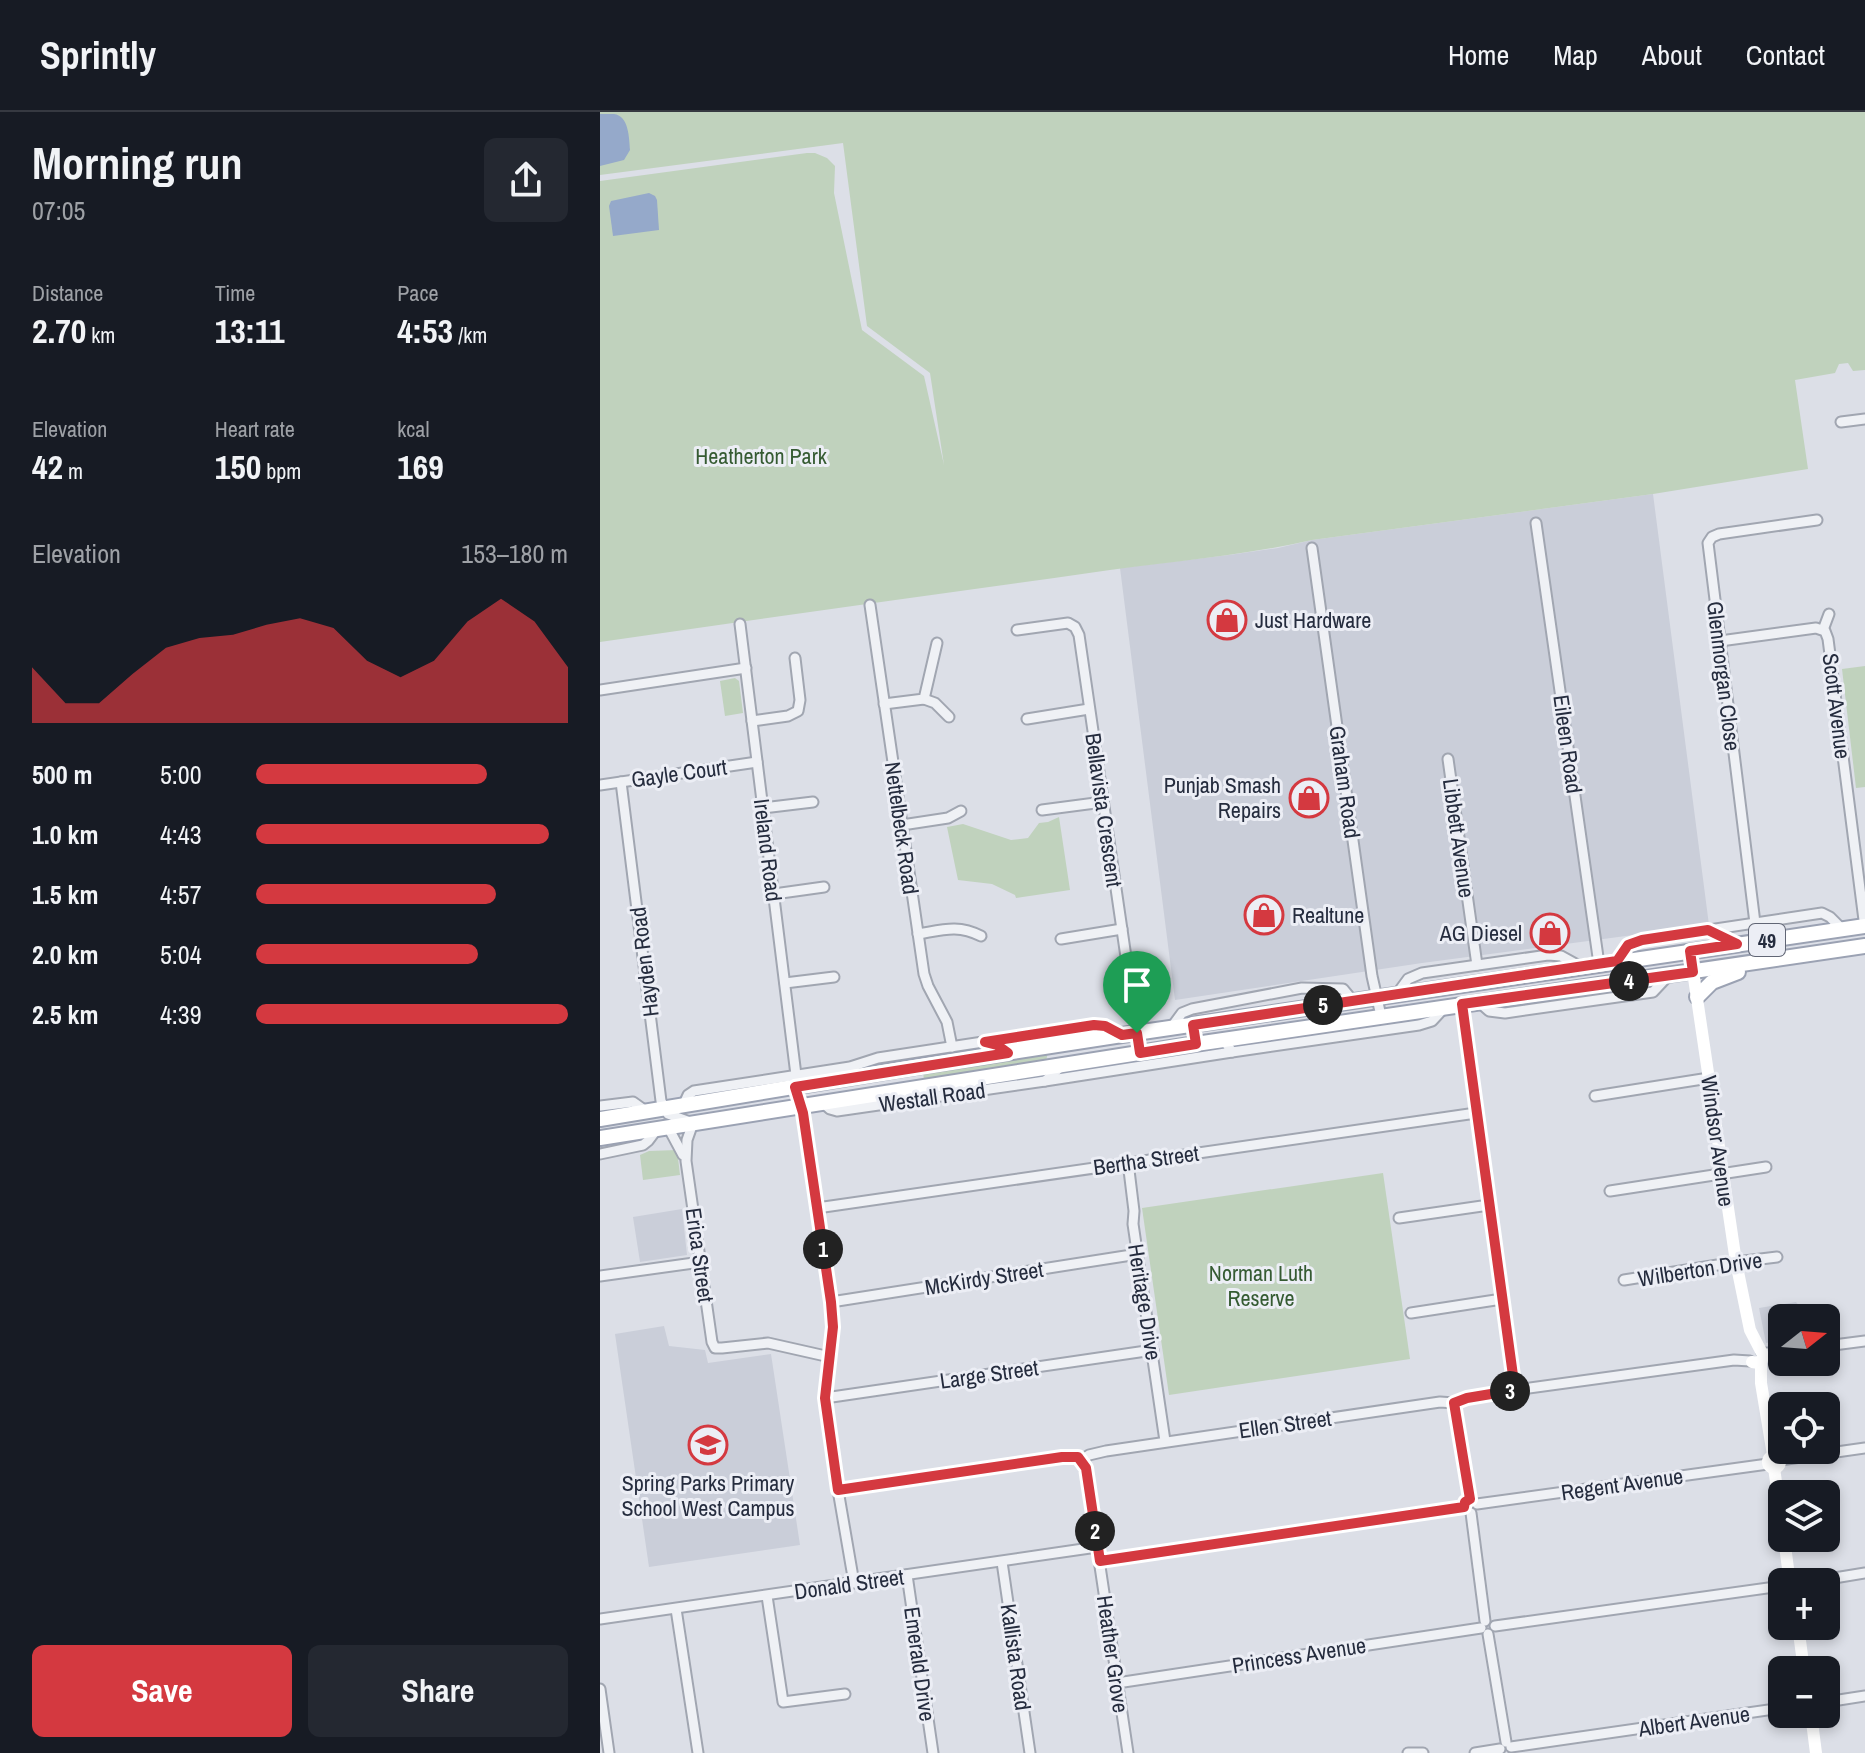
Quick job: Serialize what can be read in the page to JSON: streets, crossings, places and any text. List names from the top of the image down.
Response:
{
  "streets": {
    "main road": ["49", "Westall Road"],
    "street": [
      "Glenmorgan Close",
      "Scott Avenue",
      "Eileen Road",
      "Gayle Court",
      "Graham Road",
      "Bellavista Crescent",
      "Nettelbeck Road",
      "Libbett Avenue",
      "Ireland Road",
      "Hayden Road",
      "Windsor Avenue",
      "Bertha Street",
      "Erica Street",
      "Wilberton Drive",
      "McKirdy Street",
      "Heritage Drive",
      "Large Street",
      "Ellen Street",
      "Regent Avenue",
      "Donald Street",
      "Heather Grove",
      "Princess Avenue",
      "Kallista Road",
      "Emerald Drive",
      "Albert Avenue"
    ]
  },
  "crossings": [
    ["Glenmorgan Close", "Scott Avenue"],
    ["Glenmorgan Close", "Westall Road"],
    ["Scott Avenue", "Westall Road"],
    ["Eileen Road", "Westall Road"],
    ["Gayle Court", "Ireland Road"],
    ["Gayle Court", "Hayden Road"],
    ["Graham Road", "Westall Road"],
    ["Bellavista Crescent", "Westall Road"],
    ["Nettelbeck Road", "Westall Road"],
    ["Libbett Avenue", "Westall Road"],
    ["Ireland Road", "Westall Road"],
    ["Ireland Road", "Bertha Street"],
    ["Ireland Road", "Erica Street"],
    ["Ireland Road", "McKirdy Street"],
    ["Ireland Road", "Large Street"],
    ["Ireland Road", "Ellen Street"],
    ["Ireland Road", "Donald Street"],
    ["Hayden Road", "Westall Road"],
    ["Westall Road", "Windsor Avenue"],
    ["Westall Road", "Erica Street"],
    ["Windsor Avenue", "Wilberton Drive"],
    ["Windsor Avenue", "Ellen Street"],
    ["Bertha Street", "Heritage Drive"],
    ["McKirdy Street", "Heritage Drive"],
    ["Heritage Drive", "Large Street"],
    ["Heritage Drive", "Ellen Street"],
    ["Ellen Street", "Heather Grove"],
    ["Regent Avenue", "Heather Grove"],
    ["Donald Street", "Heather Grove"],
    ["Donald Street", "Kallista Road"],
    ["Donald Street", "Emerald Drive"],
    ["Heather Grove", "Princess Avenue"]
  ],
  "parks": ["Heatherton Park", "Norman Luth Reserve"],
  "places": {
    "shop": [
      "Just Hardware",
      "Punjab Smash Repairs",
      "Realtune",
      "AG Diesel"
    ],
    "school or university": ["Spring Parks Primary School West Campus"]
  },
  "north": "right",
  "page": {
    "header": "Sprintly",
    "nav": [
      "Home",
      "Map",
      "About",
      "Contact"
    ],
    "heading": ["Morning run", "07:05"],
    "stats": [
      ["Distance", "2.70 km"],
      ["Time", "13:11"],
      ["Pace", "4:53 /km"],
      ["Elevation", "42 m"],
      ["Heart rate", "150 bpm"],
      ["kcal", "169"]
    ],
    "chart": ["Elevation", "153–180 m"],
    "list": [
      {
        "name": "500 m",
        "note": "5:00"
      },
      {
        "name": "1.0 km",
        "note": "4:43"
      },
      {
        "name": "1.5 km",
        "note": "4:57"
      },
      {
        "name": "2.0 km",
        "note": "5:04"
      },
      {
        "name": "2.5 km",
        "note": "4:39"
      }
    ],
    "pins": [
      "4",
      "5",
      "1",
      "3",
      "2"
    ],
    "map_buttons": ["+", "−"],
    "buttons": ["Save", "Share"]
  }
}
